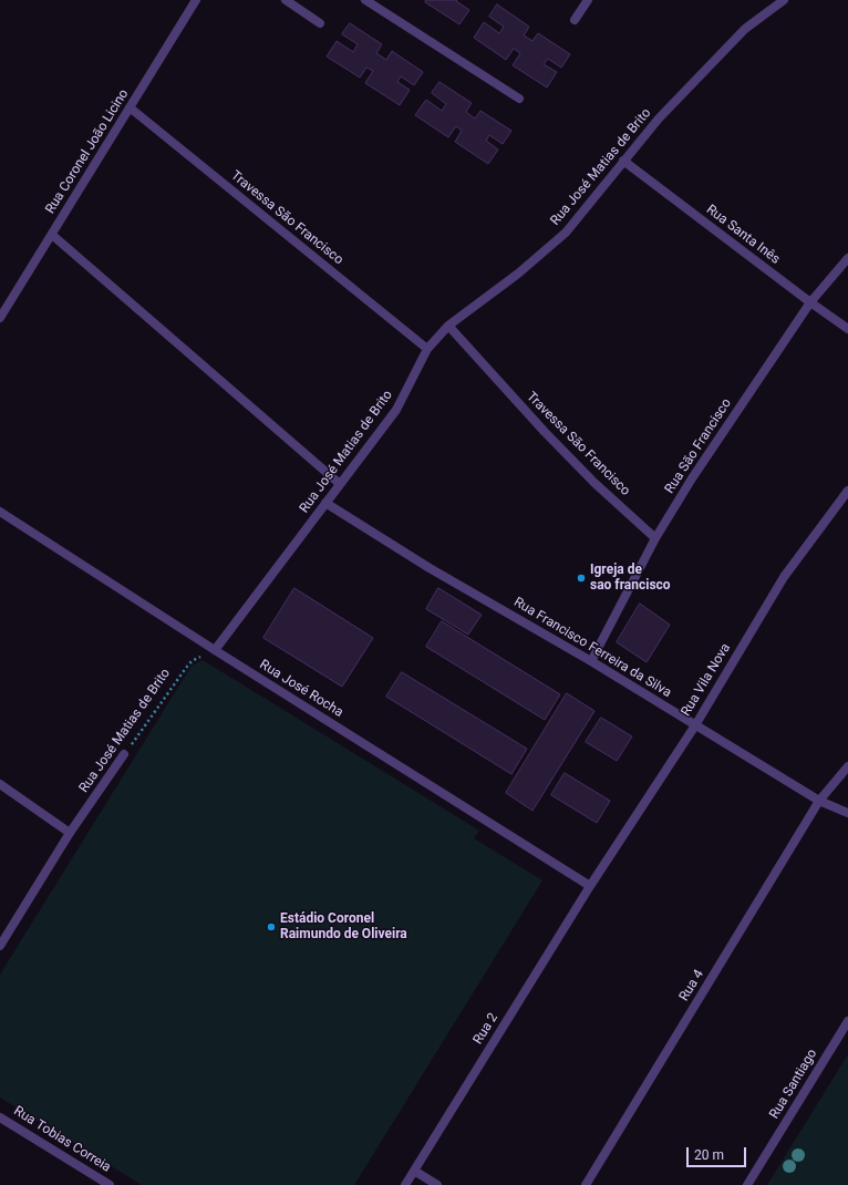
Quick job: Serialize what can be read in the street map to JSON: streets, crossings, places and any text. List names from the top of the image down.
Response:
{
  "streets": {
    "street": [
      "Rua Coronel João Licino",
      "Rua José Matias de Brito",
      "Travessa São Francisco",
      "Rua Santa Inês",
      "Rua São Francisco",
      "Rua Francisco Ferreira da Silva",
      "Rua Vila Nova",
      "Rua José Rocha",
      "Rua 4",
      "Rua 2",
      "Rua Santiago",
      "Rua Tobias Correia"
    ]
  },
  "crossings": [
    ["Rua Coronel João Licino", "Travessa São Francisco"],
    ["Rua José Matias de Brito", "Travessa São Francisco"],
    ["Rua José Matias de Brito", "Rua Santa Inês"],
    ["Rua José Matias de Brito", "Rua Francisco Ferreira da Silva"],
    ["Rua José Matias de Brito", "Rua José Rocha"],
    ["Travessa São Francisco", "Rua São Francisco"],
    ["Rua Santa Inês", "Rua São Francisco"],
    ["Rua São Francisco", "Rua Francisco Ferreira da Silva"],
    ["Rua Francisco Ferreira da Silva", "Rua Vila Nova"],
    ["Rua Francisco Ferreira da Silva", "Rua 4"],
    ["Rua Vila Nova", "Rua José Rocha"],
    ["Rua Vila Nova", "Rua 2"],
    ["Rua José Rocha", "Rua 2"]
  ],
  "places": ["Igreja de sao francisco", "Estádio Coronel Raimundo de Oliveira"],
  "scale_bar": "20 m"
}
